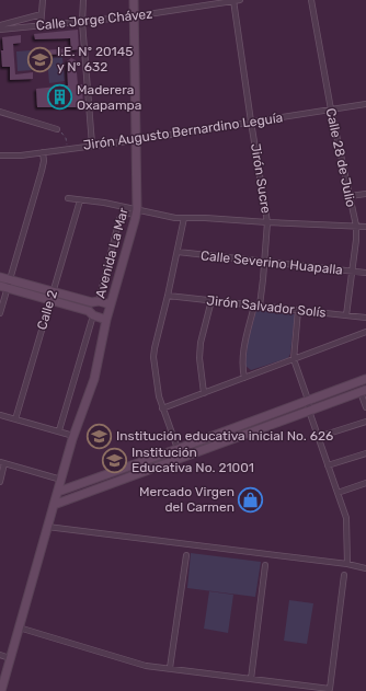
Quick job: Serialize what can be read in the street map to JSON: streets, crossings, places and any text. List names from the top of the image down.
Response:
{
  "streets": {
    "street": [
      "Calle Jorge Chávez",
      "Jirón Augusto Bernardino Leguía",
      "Calle 28 de Julio",
      "Jirón Sucre",
      "Avenida La Mar",
      "Calle Severino Huapalla",
      "Jirón Salvador Solís",
      "Calle 2"
    ]
  },
  "crossings": [
    ["Calle Jorge Chávez", "Jirón Sucre"],
    ["Calle Jorge Chávez", "Avenida La Mar"],
    ["Jirón Augusto Bernardino Leguía", "Calle 28 de Julio"],
    ["Jirón Augusto Bernardino Leguía", "Jirón Sucre"],
    ["Jirón Augusto Bernardino Leguía", "Avenida La Mar"],
    ["Calle 28 de Julio", "Calle Severino Huapalla"],
    ["Calle 28 de Julio", "Jirón Salvador Solís"],
    ["Jirón Sucre", "Calle Severino Huapalla"],
    ["Jirón Sucre", "Jirón Salvador Solís"]
  ],
  "places": {
    "school or university": ["I.E. Nº 20145 y Nº 632", "Institución educativa inicial No. 626", "Institución Educativa No. 21001"],
    "building": ["Maderera Oxapampa"],
    "shop": ["Mercado Virgen del Carmen"]
  }
}
